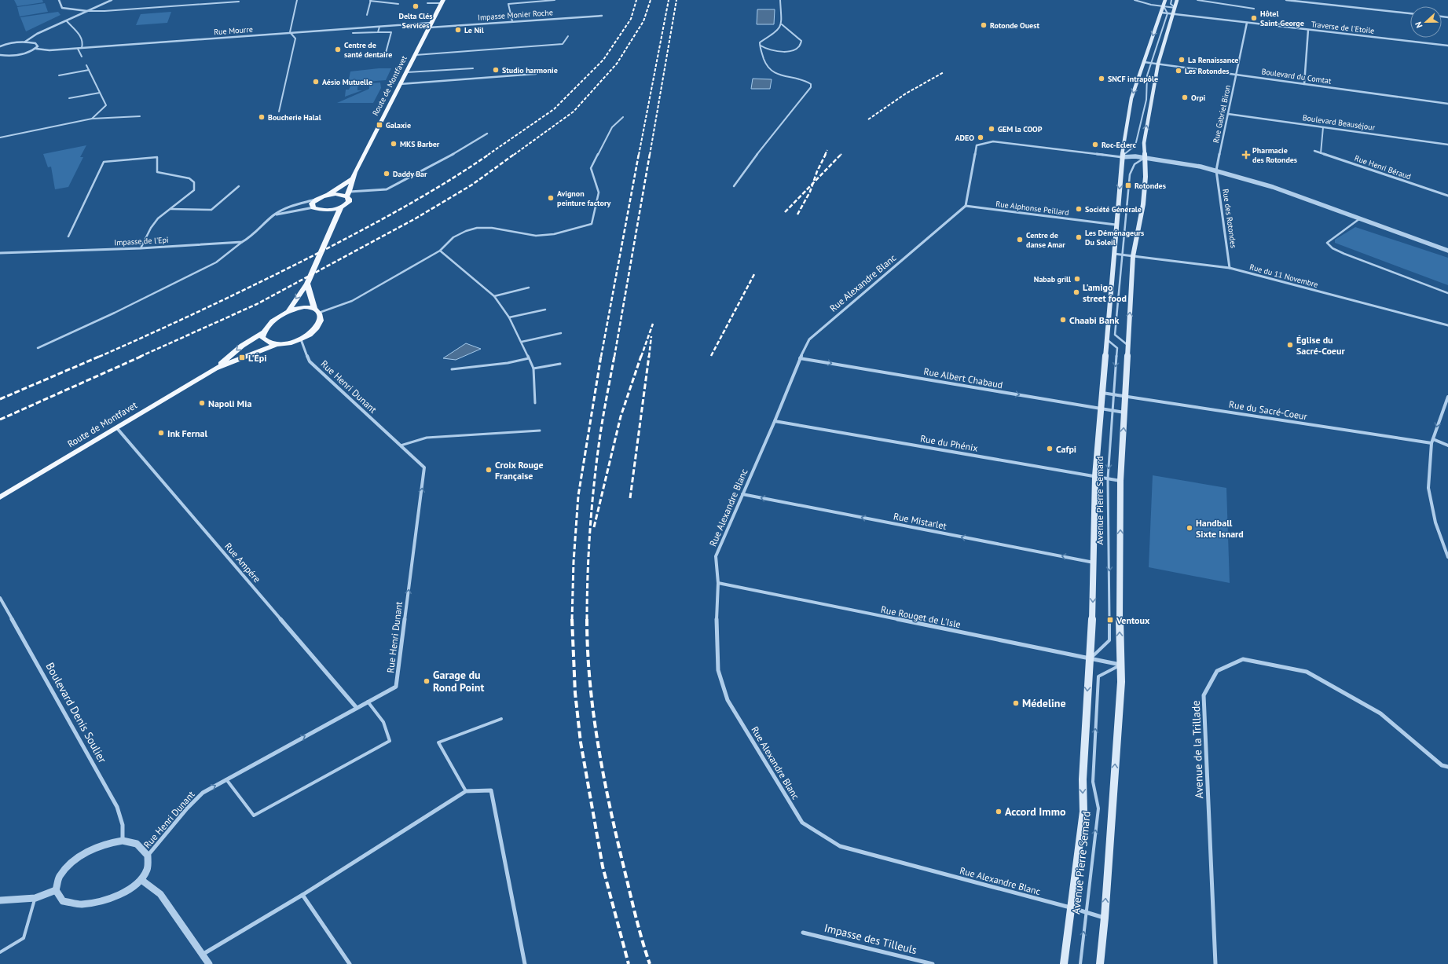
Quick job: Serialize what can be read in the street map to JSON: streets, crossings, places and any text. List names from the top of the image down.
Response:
{
  "streets": {
    "main road": ["Route de Montfavet", "Avenue Pierre Semard"],
    "street": [
      "Impasse Monier Roche",
      "Traverse de l'Etoile",
      "Rue Mourre",
      "Boulevard du Comtat",
      "Rue Gabriel Biron",
      "Boulevard Beauséjour",
      "Rue Henri Béraud",
      "Rue Alphonse Peillard",
      "Rue des Rotondes",
      "Impasse de l'Epi",
      "Rue du 11 Novembre",
      "Rue Alexandre Blanc",
      "Rue Albert Chabaud",
      "Rue Henri Dunant",
      "Rue du Sacré-Coeur",
      "Rue du Phénix",
      "Rue Mistarlet",
      "Rue Ampére",
      "Rue Rouget de L'Isle",
      "Boulevard Denis Soulier",
      "Avenue de la Trillade",
      "Impasse des Tilleuls"
    ]
  },
  "crossings": [
    ["Impasse Monier Roche", "Rue Mourre"],
    ["Impasse Monier Roche", "Route de Montfavet"],
    ["Traverse de l'Etoile", "Rue Gabriel Biron"],
    ["Traverse de l'Etoile", "Avenue Pierre Semard"],
    ["Rue Mourre", "Route de Montfavet"],
    ["Boulevard du Comtat", "Rue Gabriel Biron"],
    ["Boulevard du Comtat", "Avenue Pierre Semard"],
    ["Route de Montfavet", "Rue Henri Dunant"],
    ["Route de Montfavet", "Rue Ampére"],
    ["Rue Gabriel Biron", "Boulevard Beauséjour"],
    ["Rue Gabriel Biron", "Rue des Rotondes"],
    ["Rue Alphonse Peillard", "Rue Alexandre Blanc"],
    ["Rue Alphonse Peillard", "Avenue Pierre Semard"],
    ["Rue des Rotondes", "Rue du 11 Novembre"],
    ["Rue du 11 Novembre", "Avenue Pierre Semard"],
    ["Rue Alexandre Blanc", "Rue Albert Chabaud"],
    ["Rue Alexandre Blanc", "Rue du Phénix"],
    ["Rue Alexandre Blanc", "Avenue Pierre Semard"],
    ["Rue Alexandre Blanc", "Rue Mistarlet"],
    ["Rue Alexandre Blanc", "Rue Rouget de L'Isle"],
    ["Rue Albert Chabaud", "Avenue Pierre Semard"],
    ["Rue Henri Dunant", "Rue Ampére"],
    ["Rue du Sacré-Coeur", "Avenue Pierre Semard"],
    ["Rue du Phénix", "Avenue Pierre Semard"],
    ["Avenue Pierre Semard", "Rue Mistarlet"],
    ["Avenue Pierre Semard", "Rue Rouget de L'Isle"]
  ],
  "one_way": ["Rue Albert Chabaud", "Rue Henri Dunant", "Rue Mistarlet"],
  "places": {
    "other": [
      "Delta Clés Services",
      "Hôtel Saint-George",
      "Rotonde Ouest",
      "Le Nil",
      "Centre de santé dentaire",
      "La Renaissance",
      "Studio harmonie",
      "Les Rotondes",
      "SNCF intrapôle",
      "Aésio Mutuelle",
      "Orpi",
      "Boucherie Halal",
      "GEM la COOP",
      "ADEO",
      "MKS Barber",
      "Roc-Eclerc",
      "Daddy Bar",
      "Avignon peinture factory",
      "Société Générale",
      "Les Déménageurs Du Soleil",
      "Centre de danse Amar",
      "Nabab grill",
      "L'amigo street food",
      "Chaabi Bank",
      "Église du Sacré-Coeur",
      "Napoli Mia",
      "Ink Fernal",
      "Cafpi",
      "Croix Rouge Française",
      "Handball Sixte Isnard",
      "Garage du Rond Point",
      "Médeline",
      "Accord Immo"
    ],
    "transit": [
      "Galaxie",
      "Rotondes",
      "L'Épi",
      "Ventoux"
    ],
    "health": ["Pharmacie des Rotondes"]
  },
  "north": "left"
}
